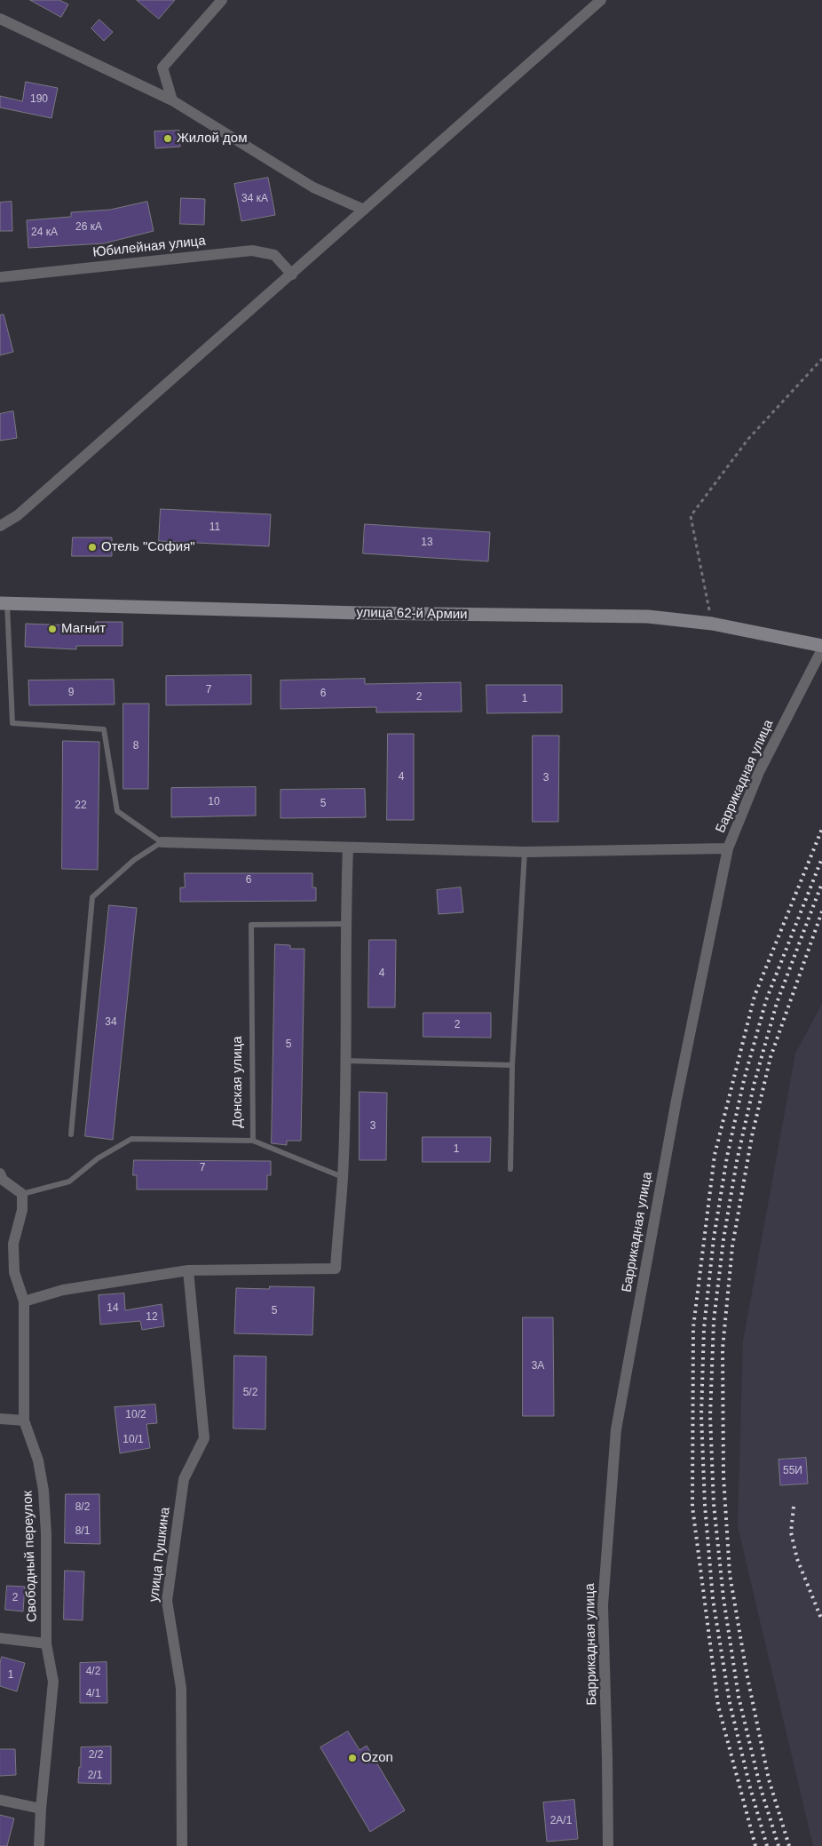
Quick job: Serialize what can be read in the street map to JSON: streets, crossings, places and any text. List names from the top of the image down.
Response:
{
  "streets": {
    "street": [
      "Юбилейная улица",
      "улица 62-й Армии",
      "Баррикадная улица",
      "улица Пушкина",
      "Свободный переулок"
    ],
    "lane": ["Донская улица"]
  },
  "crossings": [
    ["улица 62-й Армии", "Баррикадная улица"],
    ["Донская улица", "Свободный переулок"]
  ],
  "places": [
    "Жилой дом",
    "Отель \"София\"",
    "Магнит",
    "Ozon"
  ],
  "house_numbers": [
    "190",
    "34 кА",
    "26 кА",
    "24 кА",
    "11",
    "13",
    "7",
    "9",
    "6",
    "2",
    "1",
    "8",
    "4",
    "3",
    "10",
    "5",
    "22",
    "6",
    "4",
    "34",
    "2",
    "5",
    "3",
    "1",
    "7",
    "14",
    "5",
    "12",
    "3А",
    "5/2",
    "10/2",
    "10/1",
    "55И",
    "8/2",
    "8/1",
    "2",
    "4/2",
    "1",
    "4/1",
    "2/2",
    "2/1",
    "2А/1"
  ]
}
